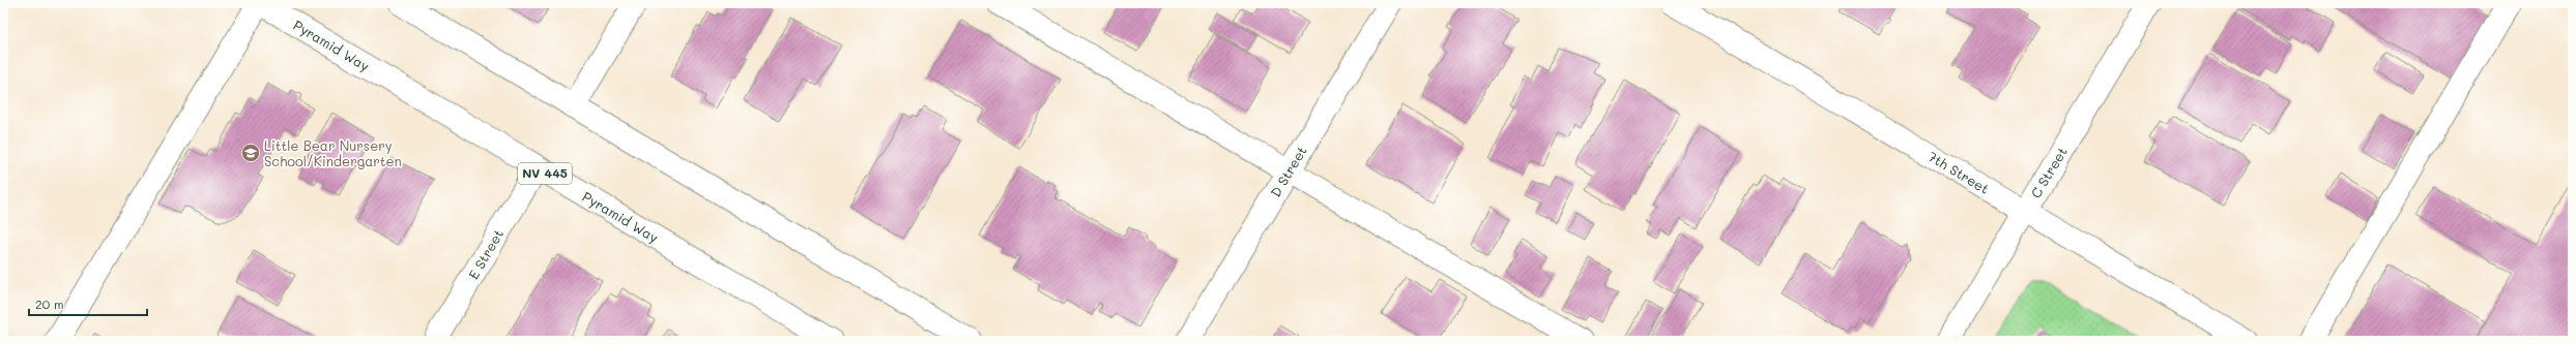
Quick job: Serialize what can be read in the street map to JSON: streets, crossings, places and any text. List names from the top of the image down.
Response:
{
  "streets": {
    "street": [
      "Pyramid Way",
      "D Street",
      "7th Street",
      "C Street",
      "NV 445",
      "E Street"
    ]
  },
  "crossings": [
    ["Pyramid Way", "E Street"],
    ["7th Street", "C Street"]
  ],
  "places": {
    "school or university": ["Little Bear Nursery School/Kindergarten"]
  },
  "scale_bar": "20 m"
}
